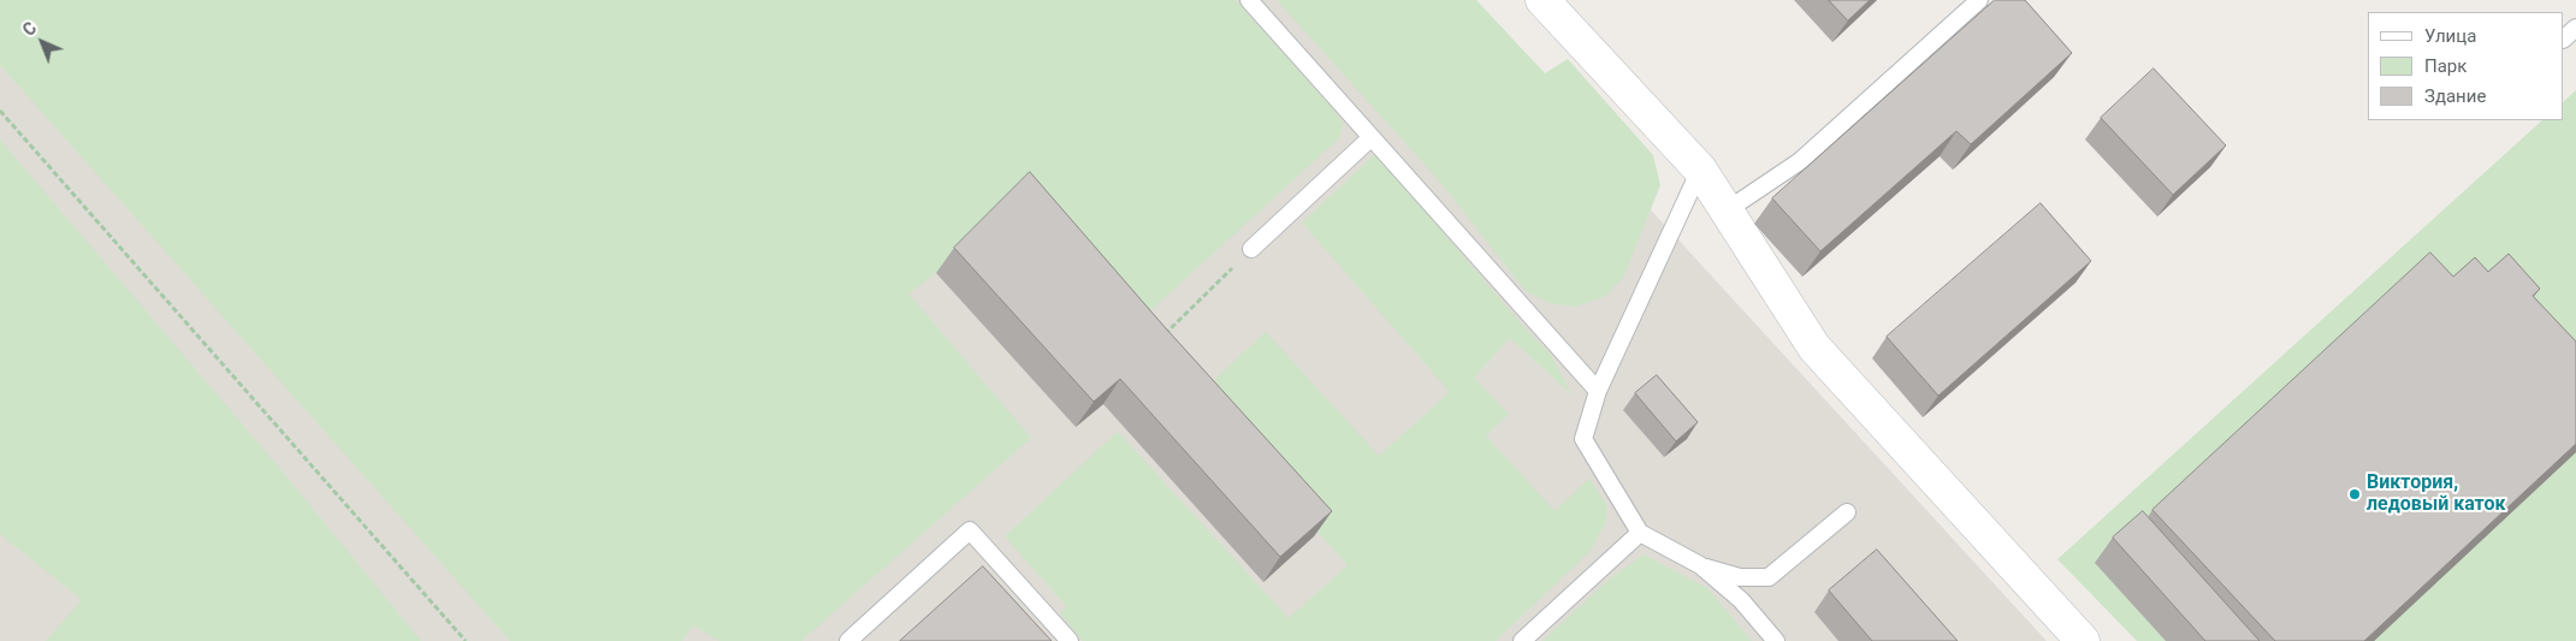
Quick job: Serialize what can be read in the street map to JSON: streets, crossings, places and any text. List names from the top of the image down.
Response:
{
  "places": ["Виктория, ледовый каток"],
  "legend": ["Улица", "Парк", "Здание"],
  "north": "top left"
}
